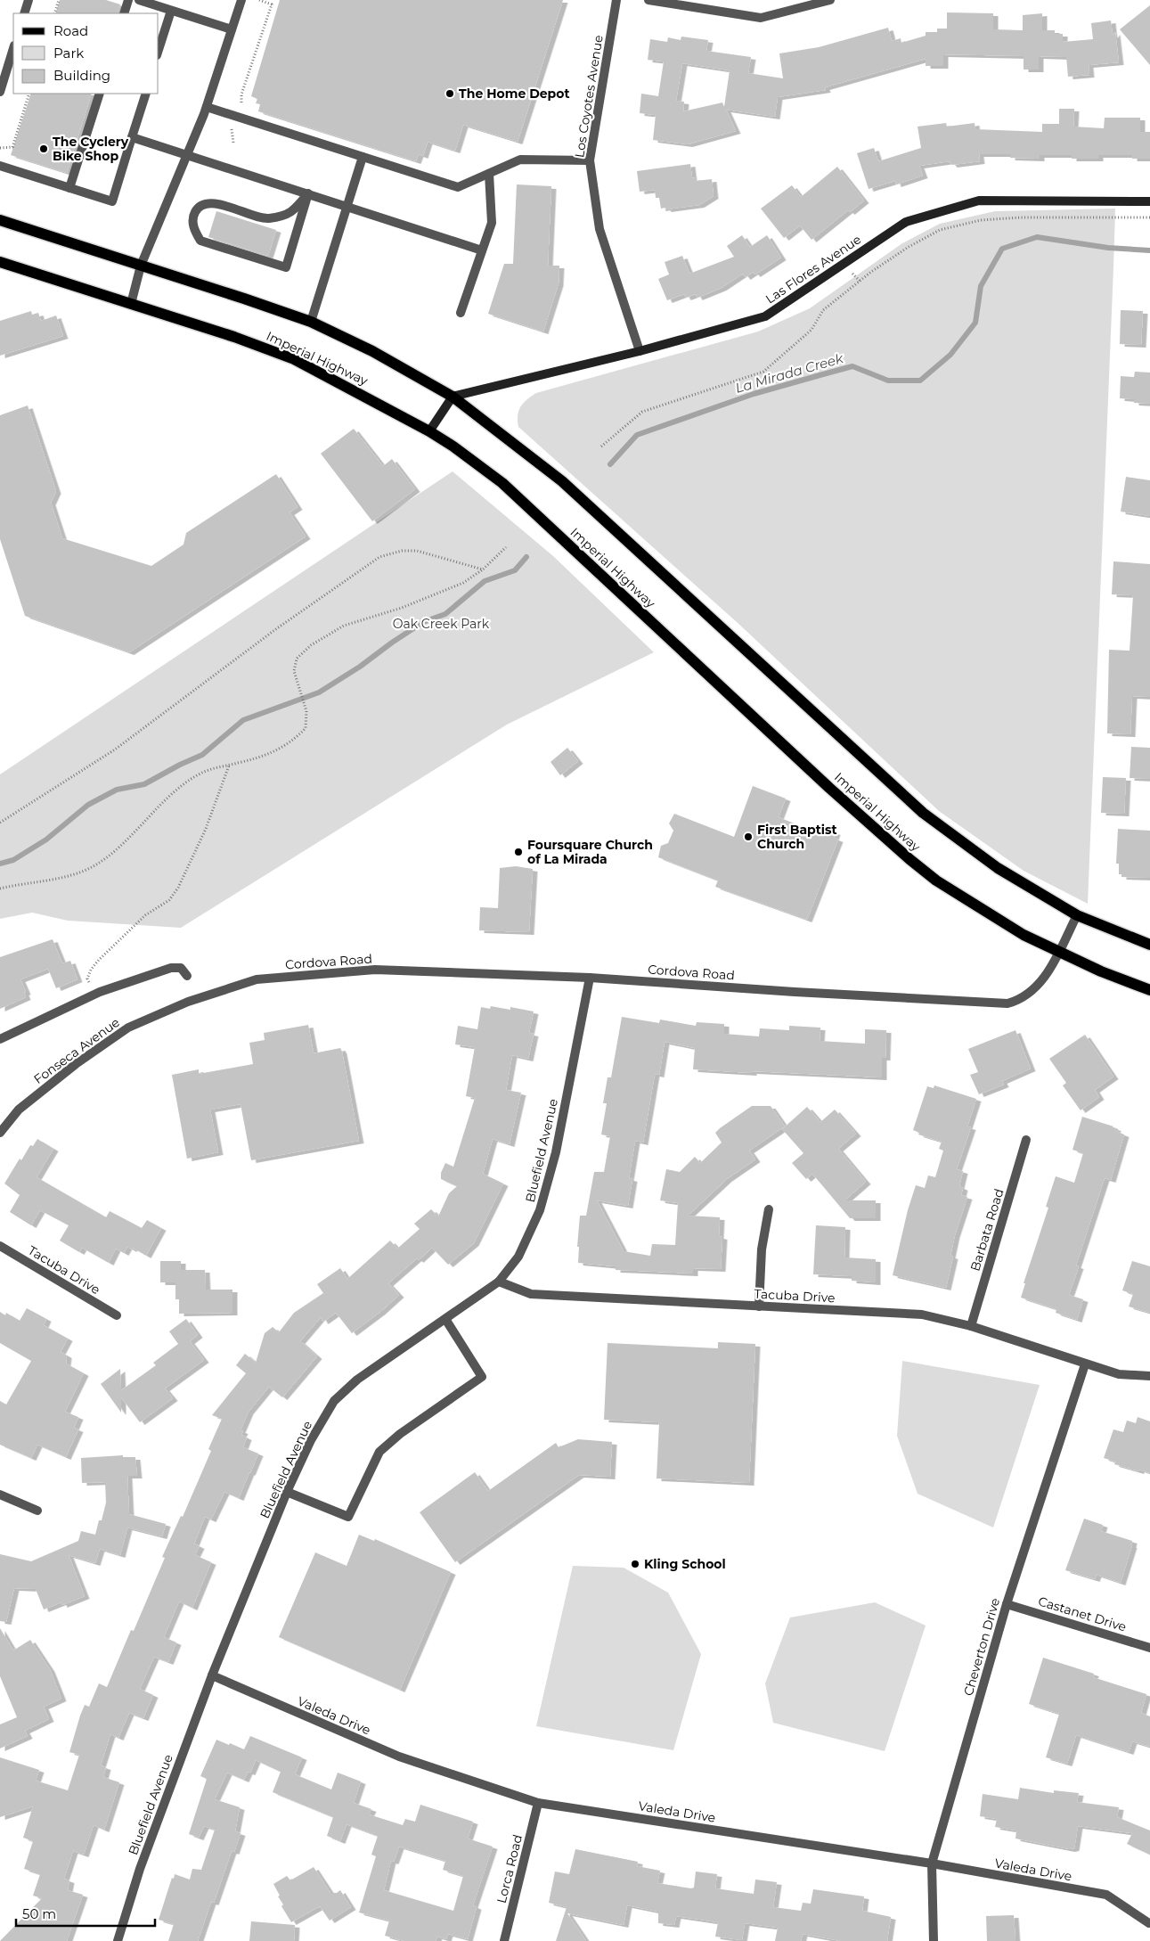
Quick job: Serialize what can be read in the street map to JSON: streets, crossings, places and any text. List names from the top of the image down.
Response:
{
  "streets": {
    "main road": ["Imperial Highway"],
    "street": [
      "Los Coyotes Avenue",
      "Las Flores Avenue",
      "Cordova Road",
      "Fonseca Avenue",
      "Bluefield Avenue",
      "Barbata Road",
      "Tacuba Drive",
      "Castanet Drive",
      "Cheverton Drive",
      "Valeda Drive",
      "Lorca Road"
    ]
  },
  "crossings": [
    ["Los Coyotes Avenue", "Las Flores Avenue"],
    ["Imperial Highway", "Cordova Road"],
    ["Cordova Road", "Fonseca Avenue"],
    ["Cordova Road", "Bluefield Avenue"],
    ["Bluefield Avenue", "Tacuba Drive"],
    ["Bluefield Avenue", "Valeda Drive"],
    ["Barbata Road", "Tacuba Drive"],
    ["Tacuba Drive", "Cheverton Drive"],
    ["Castanet Drive", "Cheverton Drive"],
    ["Cheverton Drive", "Valeda Drive"],
    ["Valeda Drive", "Lorca Road"]
  ],
  "water": ["La Mirada Creek"],
  "parks": ["Oak Creek Park"],
  "places": [
    "The Home Depot",
    "The Cyclery Bike Shop",
    "First Baptist Church",
    "Foursquare Church of La Mirada",
    "Kling School"
  ],
  "legend": ["Road", "Park", "Building"],
  "scale_bar": "50 m"
}
